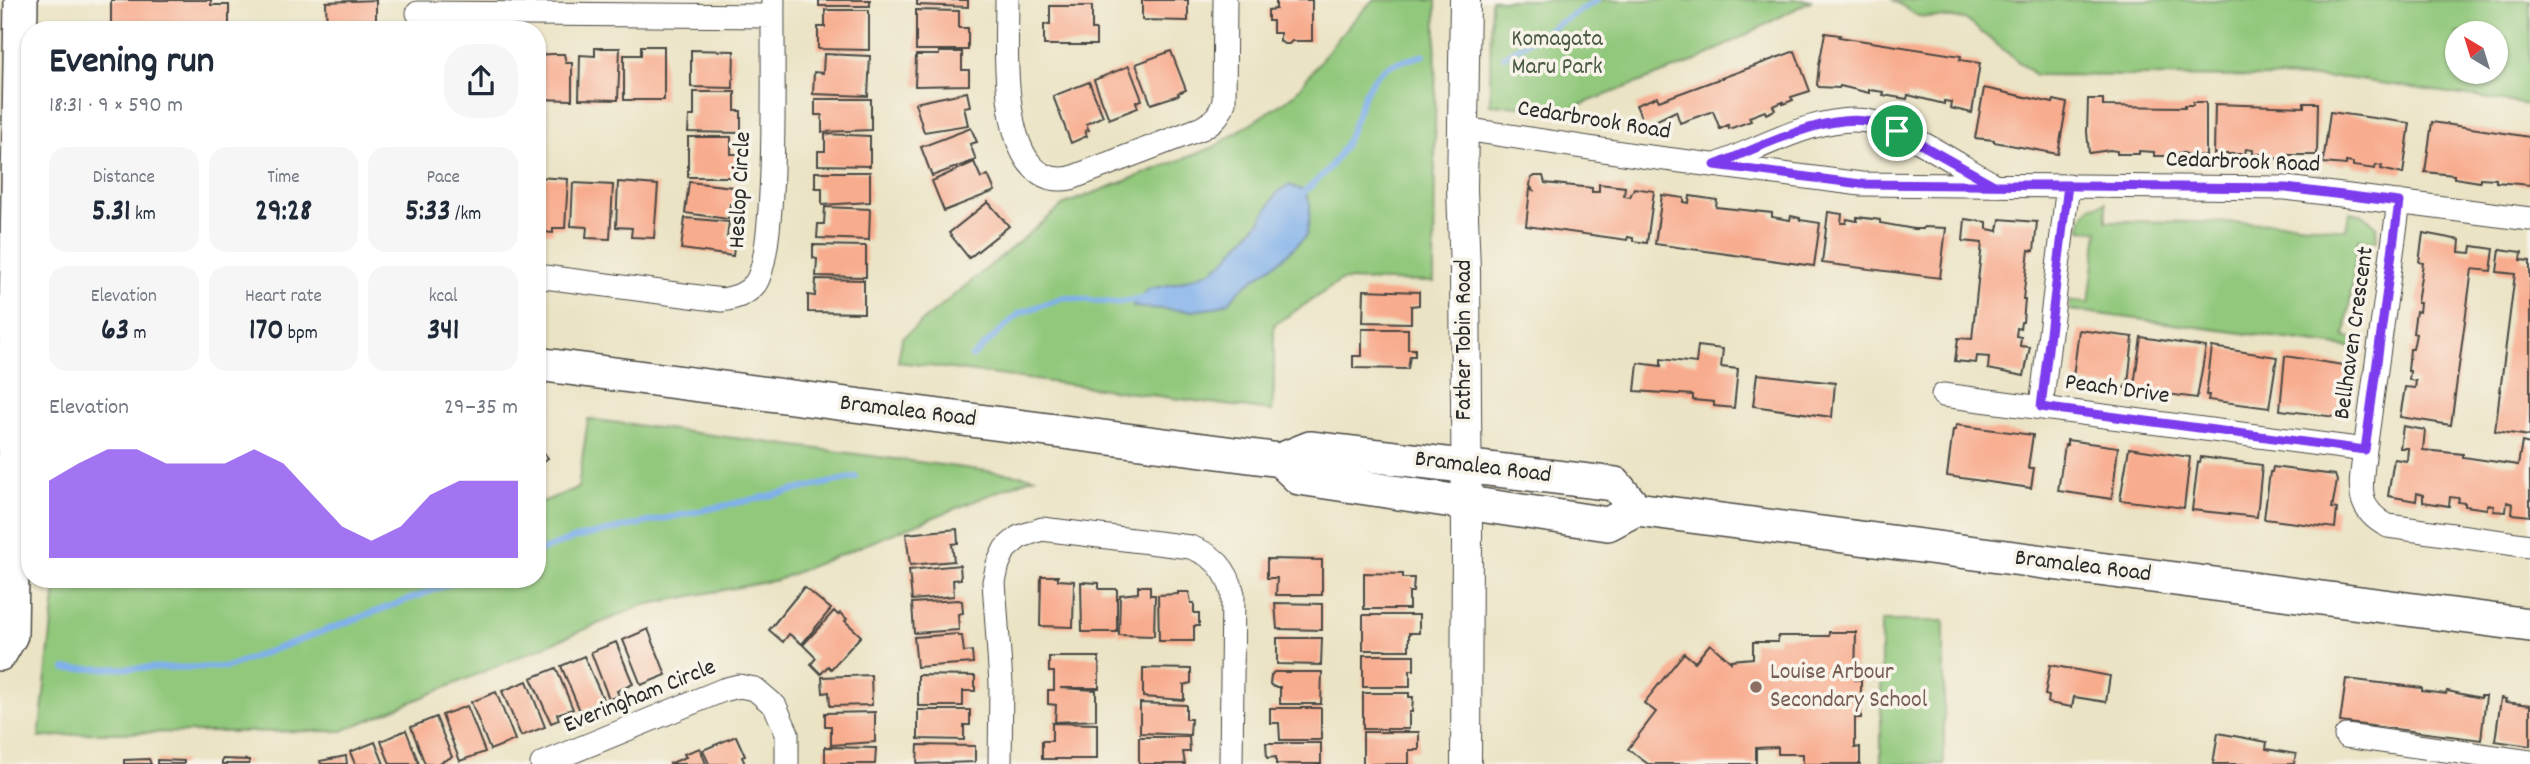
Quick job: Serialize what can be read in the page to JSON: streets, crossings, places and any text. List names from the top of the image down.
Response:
{
  "streets": {
    "main road": ["Bramalea Road"],
    "street": [
      "Cedarbrook Road",
      "Heslop Circle",
      "Bellhaven Crescent",
      "Father Tobin Road",
      "Peach Drive",
      "Everingham Circle"
    ]
  },
  "crossings": [
    ["Cedarbrook Road", "Bellhaven Crescent"],
    ["Cedarbrook Road", "Father Tobin Road"],
    ["Cedarbrook Road", "Peach Drive"],
    ["Bellhaven Crescent", "Peach Drive"],
    ["Father Tobin Road", "Bramalea Road"]
  ],
  "parks": ["Komagata Maru Park"],
  "places": ["Louise Arbour Secondary School"],
  "north": "top left",
  "page": {
    "heading": ["Evening run", "18:31 · 9 × 590 m"],
    "stats": [
      ["Distance", "5.31 km"],
      ["Time", "29:28"],
      ["Pace", "5:33 /km"],
      ["Elevation", "63 m"],
      ["Heart rate", "170 bpm"],
      ["kcal", "341"]
    ],
    "chart": ["Elevation", "29–35 m"]
  }
}
